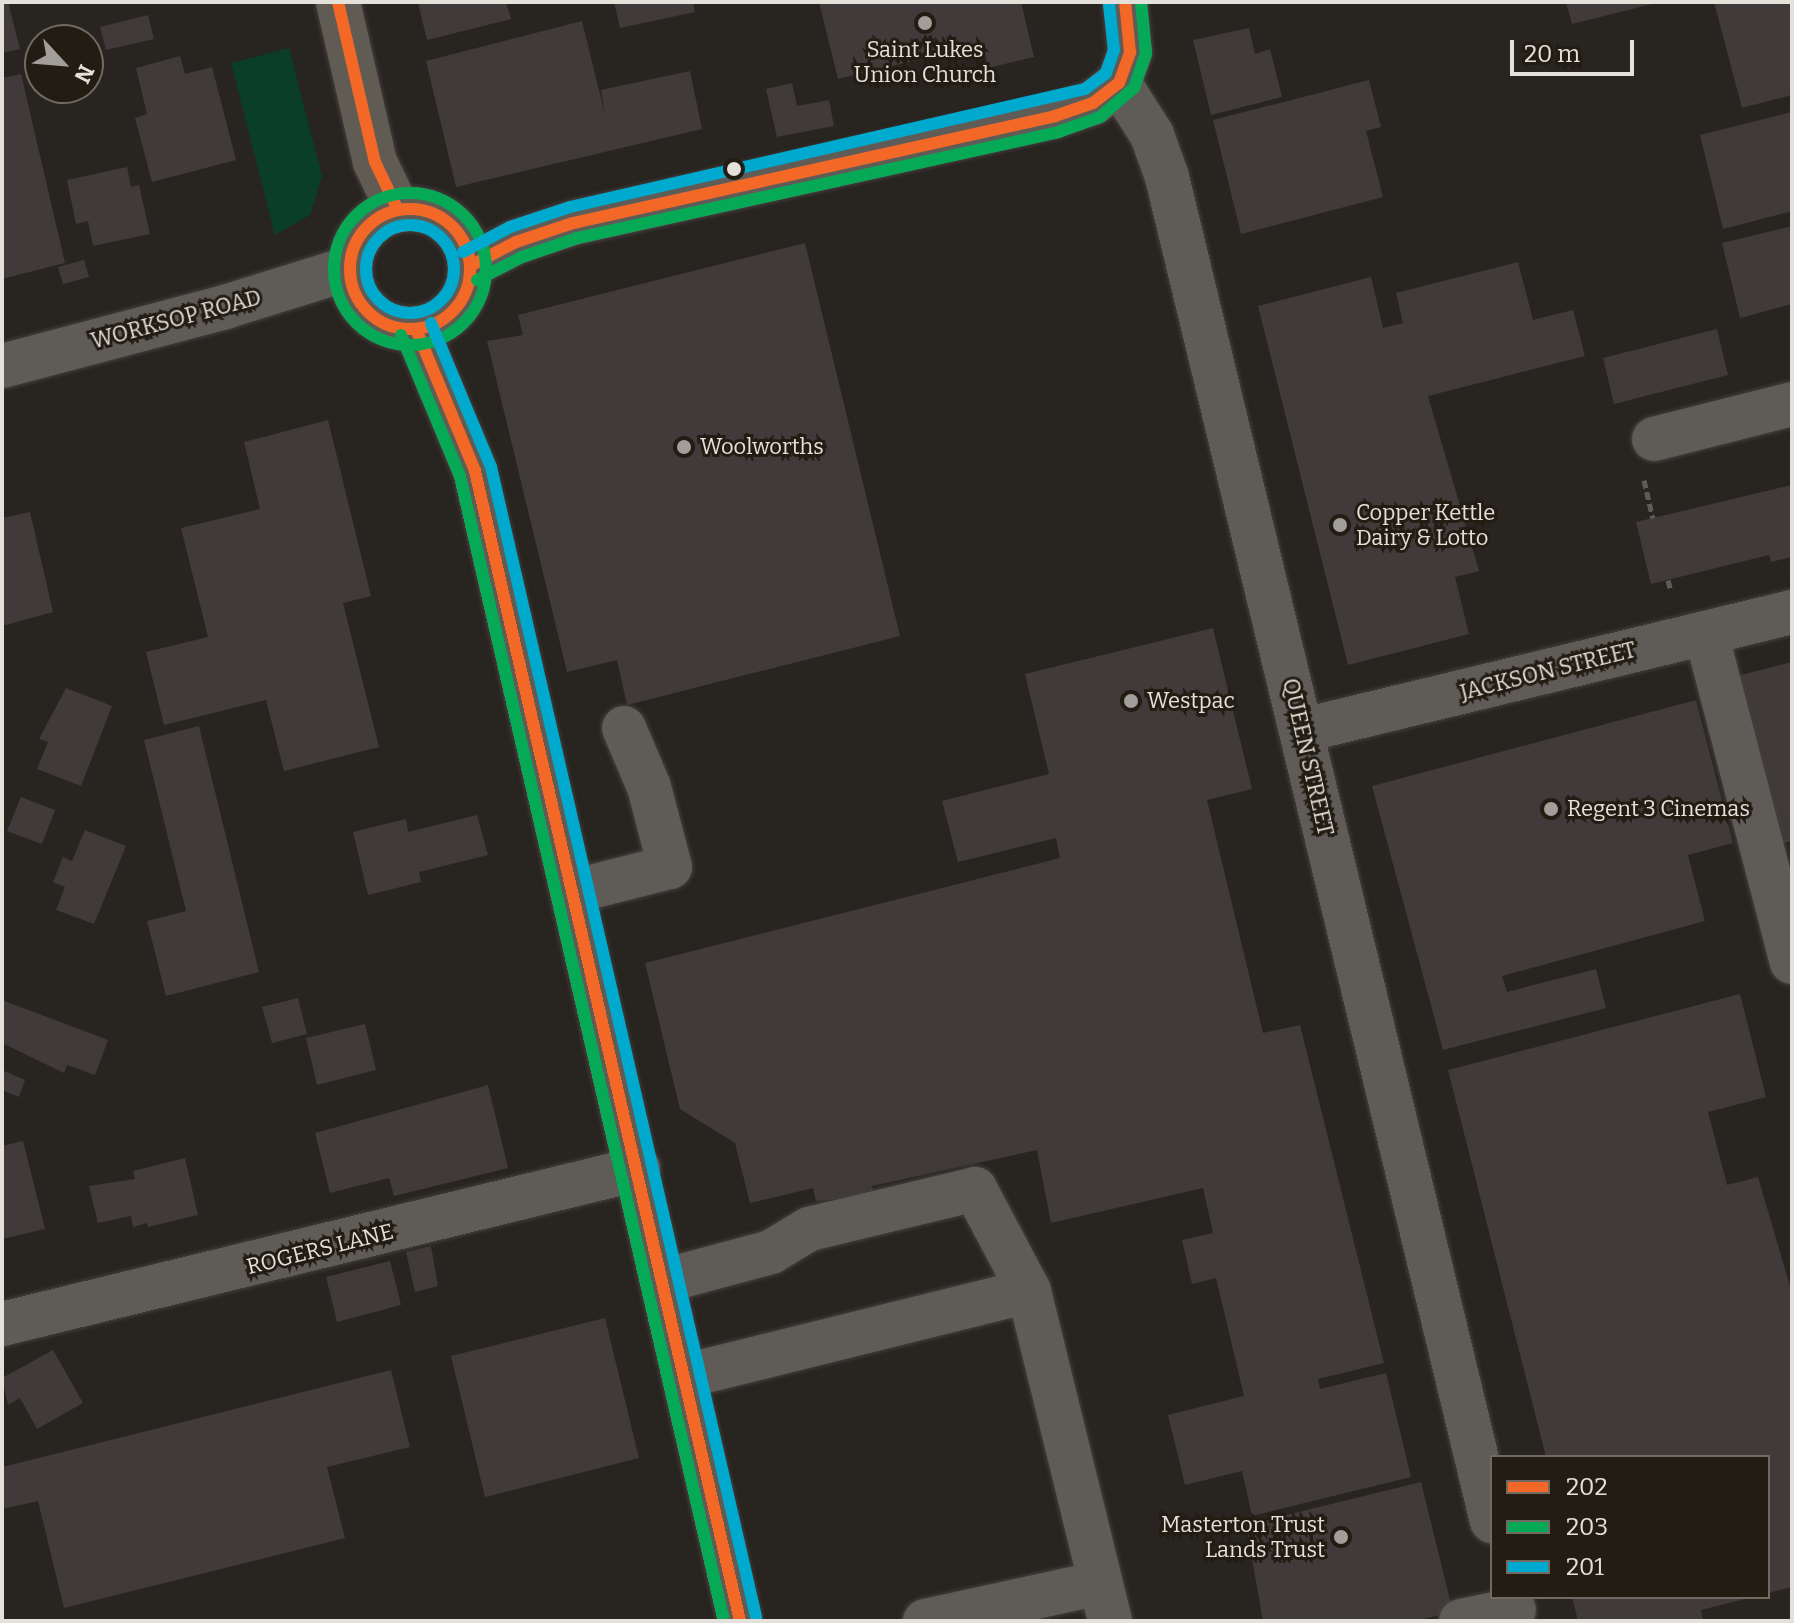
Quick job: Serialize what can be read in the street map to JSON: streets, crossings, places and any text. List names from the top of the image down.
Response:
{
  "streets": {
    "street": [
      "WORKSOP ROAD",
      "JACKSON STREET",
      "QUEEN STREET",
      "ROGERS LANE"
    ]
  },
  "crossings": [
    ["JACKSON STREET", "QUEEN STREET"]
  ],
  "places": [
    "Saint Lukes Union Church",
    "Woolworths",
    "Copper Kettle Dairy & Lotto",
    "Westpac",
    "Regent 3 Cinemas",
    "Masterton Trust Lands Trust"
  ],
  "lines": ["transit line 202", "transit line 203", "transit line 201"],
  "legend": ["202", "203", "201"],
  "scale_bar": "20 m",
  "north": "bottom right"
}
